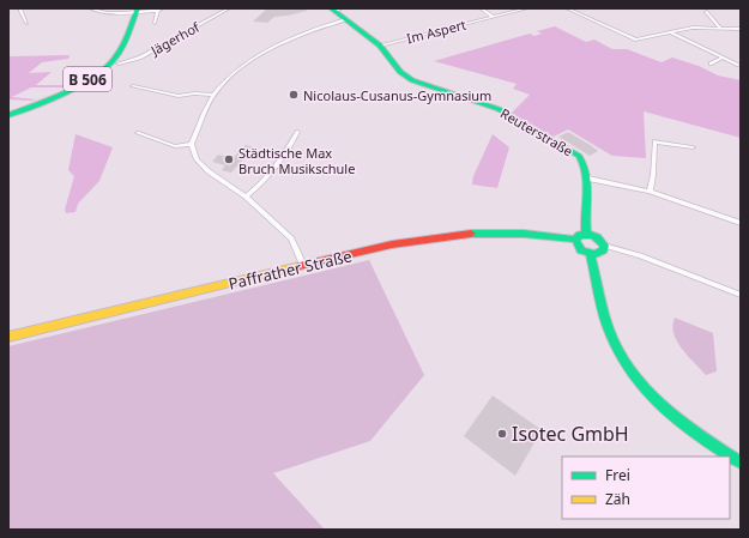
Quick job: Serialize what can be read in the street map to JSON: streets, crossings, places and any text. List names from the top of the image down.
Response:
{
  "streets": {
    "street": [
      "Im Aspert",
      "Jägerhof",
      "B 506",
      "Reuterstraße",
      "Paffrather Straße"
    ]
  },
  "crossings": [
    ["Im Aspert", "Reuterstraße"],
    ["Reuterstraße", "Paffrather Straße"]
  ],
  "places": ["Nicolaus-Cusanus-Gymnasium", "Städtische Max Bruch Musikschule", "Isotec GmbH"],
  "legend": ["Frei", "Zäh"]
}
